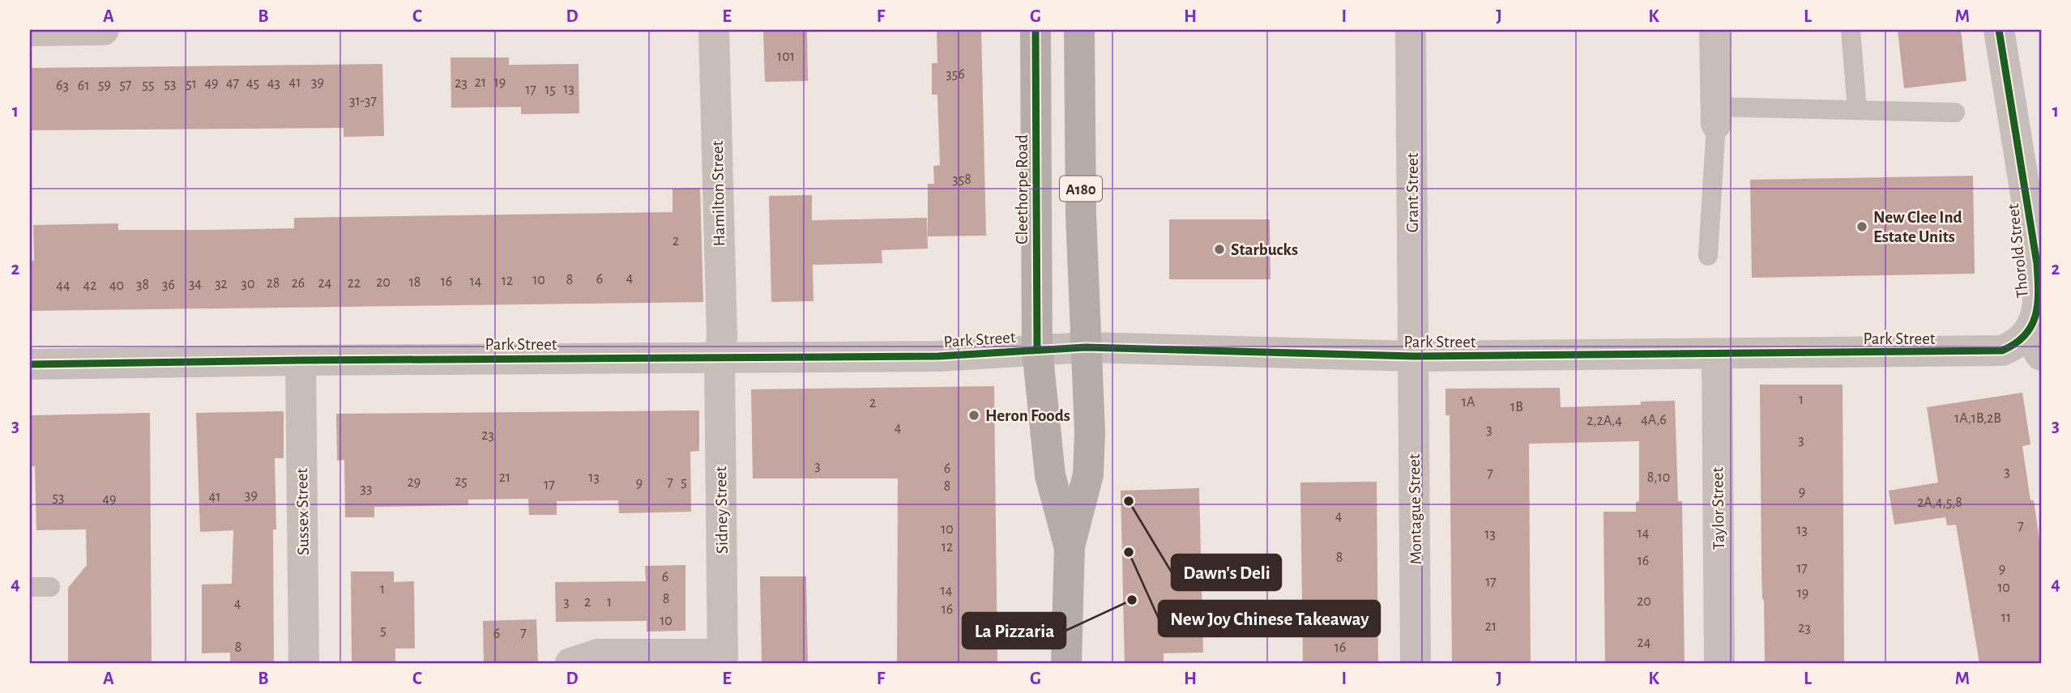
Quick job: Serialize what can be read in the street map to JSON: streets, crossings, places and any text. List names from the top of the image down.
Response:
{
  "streets": {
    "main road": ["A180", "Cleethorpe Road"],
    "street": [
      "Grant Street",
      "Hamilton Street",
      "Thorold Street",
      "Park Street",
      "Taylor Street",
      "Montague Street",
      "Sidney Street",
      "Sussex Street"
    ]
  },
  "crossings": [
    ["A180", "Cleethorpe Road"],
    ["A180", "Park Street"],
    ["Cleethorpe Road", "Park Street"],
    ["Grant Street", "Park Street"],
    ["Grant Street", "Montague Street"],
    ["Hamilton Street", "Park Street"],
    ["Hamilton Street", "Sidney Street"],
    ["Thorold Street", "Park Street"],
    ["Park Street", "Taylor Street"],
    ["Park Street", "Montague Street"],
    ["Park Street", "Sidney Street"],
    ["Park Street", "Sussex Street"]
  ],
  "places": [
    "New Clee Ind Estate Units",
    "Starbucks",
    "Heron Foods",
    "Dawn's Deli",
    "New Joy Chinese Takeaway",
    "La Pizzaria"
  ],
  "house_numbers": [
    "101",
    "356",
    "41",
    "39",
    "21",
    "19",
    "49",
    "47",
    "45",
    "43",
    "23",
    "53",
    "51",
    "59",
    "57",
    "55",
    "63",
    "61",
    "13",
    "17",
    "15",
    "31-37",
    "358",
    "2",
    "4",
    "6",
    "10",
    "8",
    "12",
    "16",
    "14",
    "20",
    "18",
    "28",
    "26",
    "24",
    "22",
    "34",
    "32",
    "30",
    "38",
    "36",
    "44",
    "42",
    "40",
    "1",
    "1A",
    "2",
    "1B",
    "1A,1B,2B",
    "4A,6",
    "2,2A,4",
    "4",
    "3",
    "23",
    "3",
    "3",
    "6",
    "3",
    "7",
    "21",
    "13",
    "8,10",
    "25",
    "29",
    "7",
    "5",
    "9",
    "17",
    "8",
    "33",
    "9",
    "39",
    "41",
    "53",
    "49",
    "2A,4,5,8",
    "4",
    "7",
    "10",
    "13",
    "14",
    "13",
    "12",
    "8",
    "16",
    "17",
    "9",
    "6",
    "17",
    "10",
    "1",
    "14",
    "19",
    "8",
    "20",
    "3",
    "2",
    "1",
    "4",
    "16",
    "11",
    "10",
    "21",
    "23",
    "5",
    "7",
    "6",
    "24",
    "8",
    "16"
  ],
  "grid": {
    "columns": [
      "A",
      "B",
      "C",
      "D",
      "E",
      "F",
      "G",
      "H",
      "I",
      "J",
      "K",
      "L",
      "M"
    ],
    "rows": [
      "1",
      "2",
      "3",
      "4"
    ]
  }
}
